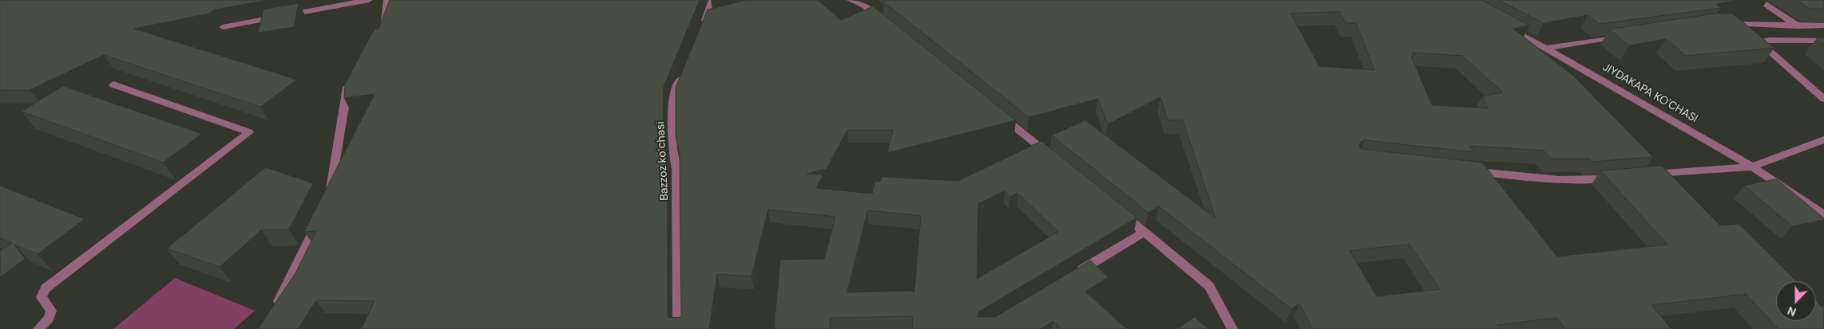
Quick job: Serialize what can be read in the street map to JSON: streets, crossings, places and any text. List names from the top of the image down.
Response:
{
  "streets": {
    "street": ["JIYDAKAPA KO'CHASI", "Bazzoz koʻchasi"]
  },
  "north": "bottom"
}
